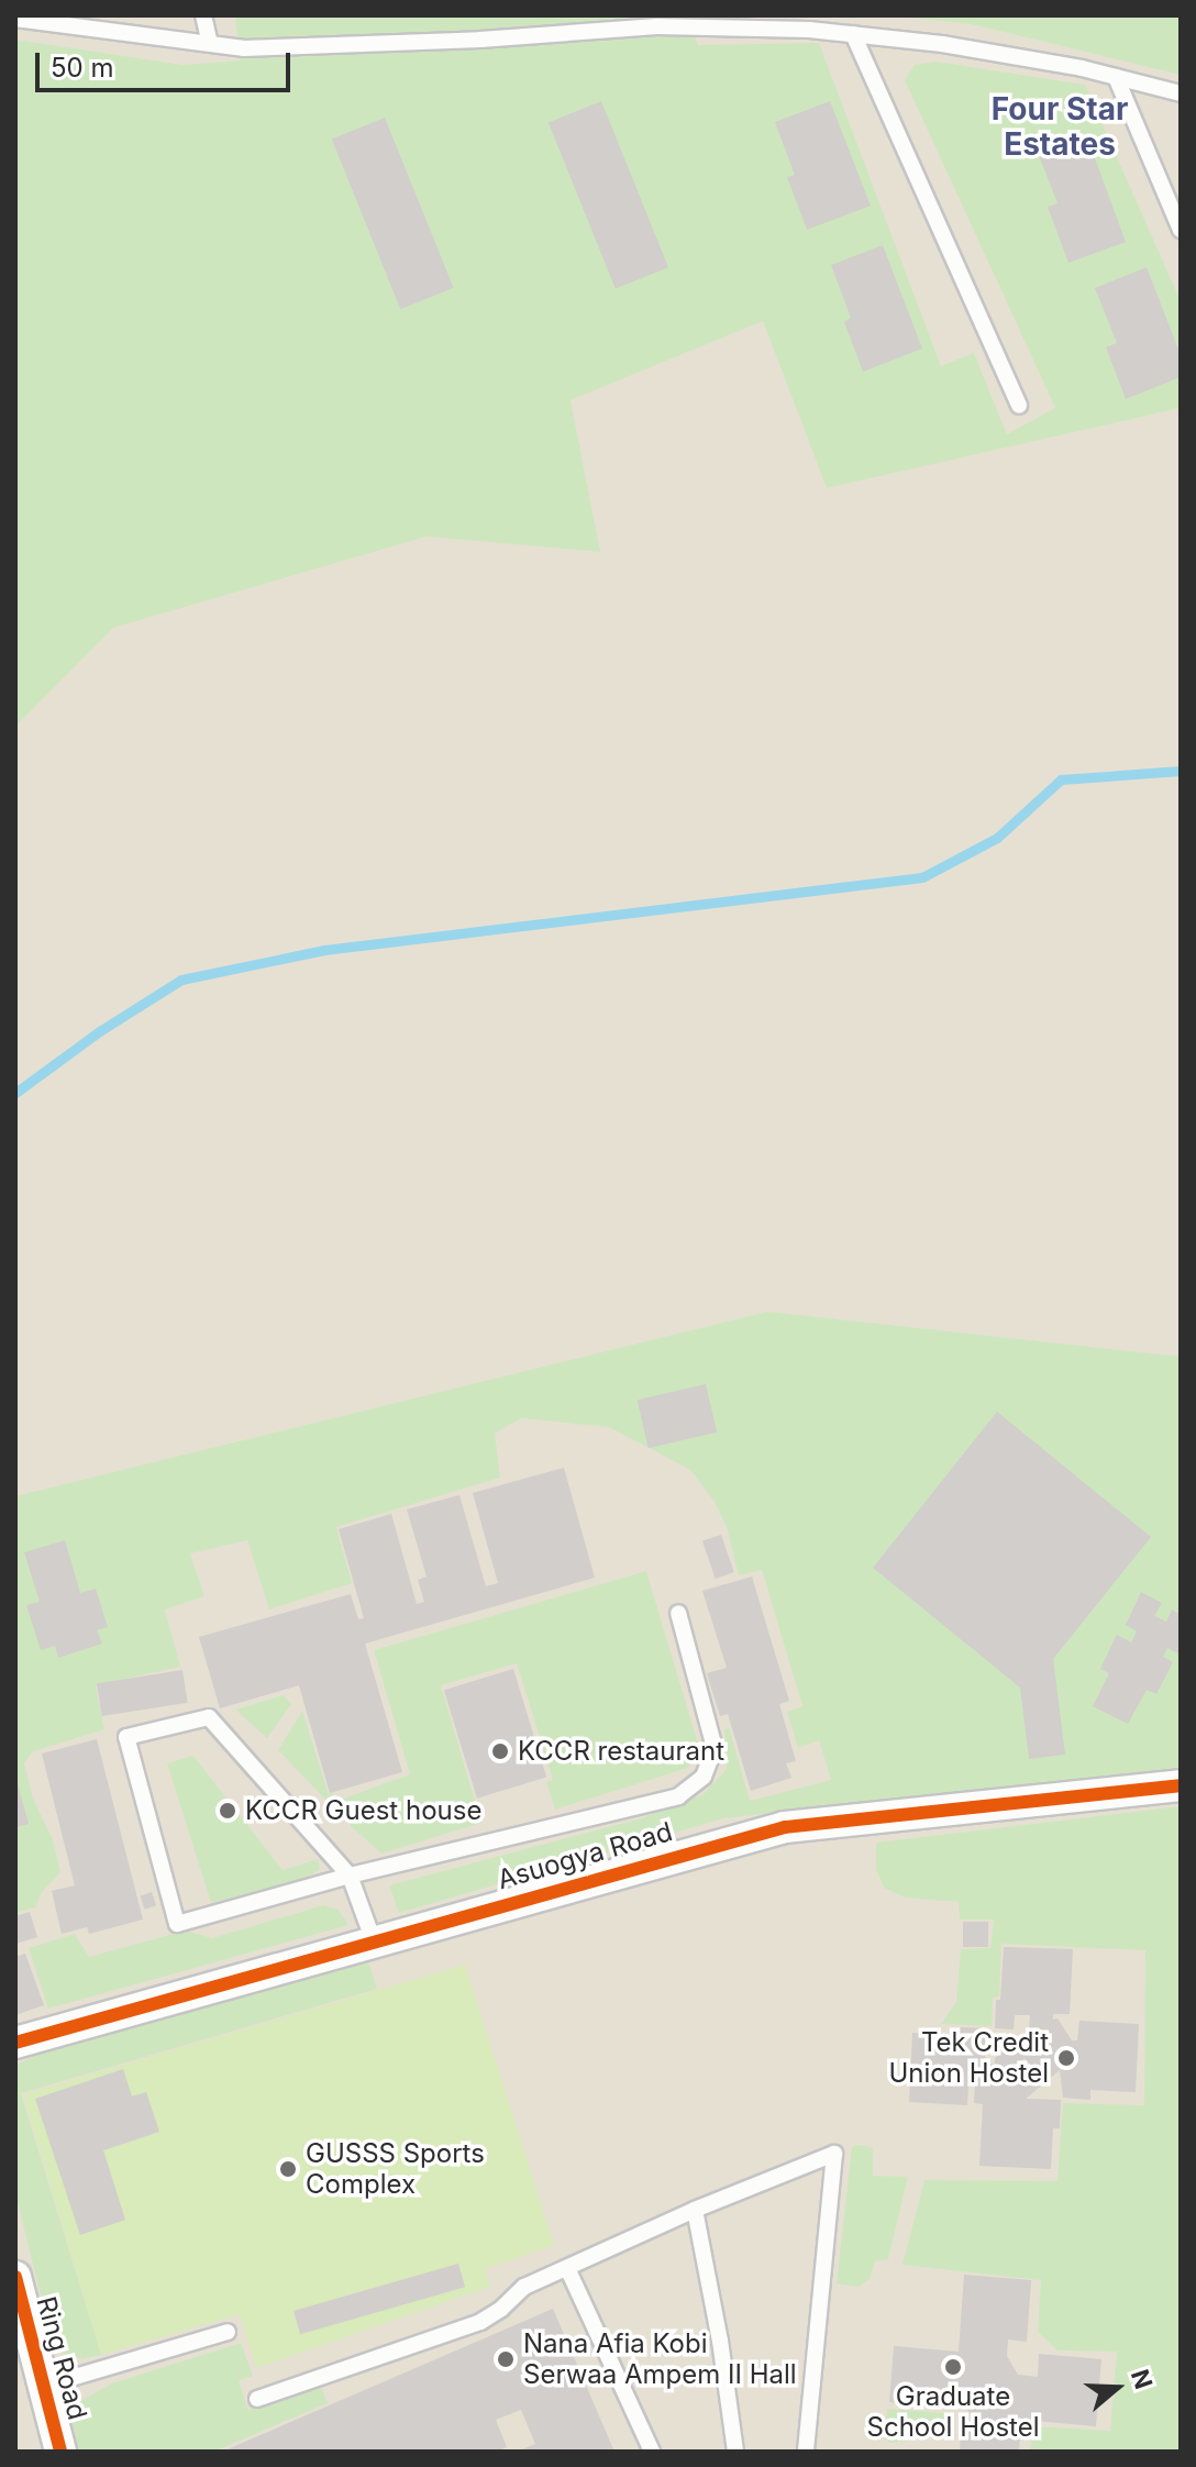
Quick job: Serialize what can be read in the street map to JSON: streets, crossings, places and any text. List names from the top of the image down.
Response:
{
  "streets": {
    "street": ["Asuogya Road", "Ring Road"]
  },
  "districts": ["Four Star Estates"],
  "places": [
    "KCCR restaurant",
    "KCCR Guest house",
    "Tek Credit Union Hostel",
    "GUSSS Sports Complex",
    "Nana Afia Kobi Serwaa Ampem II Hall",
    "Graduate School Hostel"
  ],
  "scale_bar": "50 m",
  "north": "right"
}
